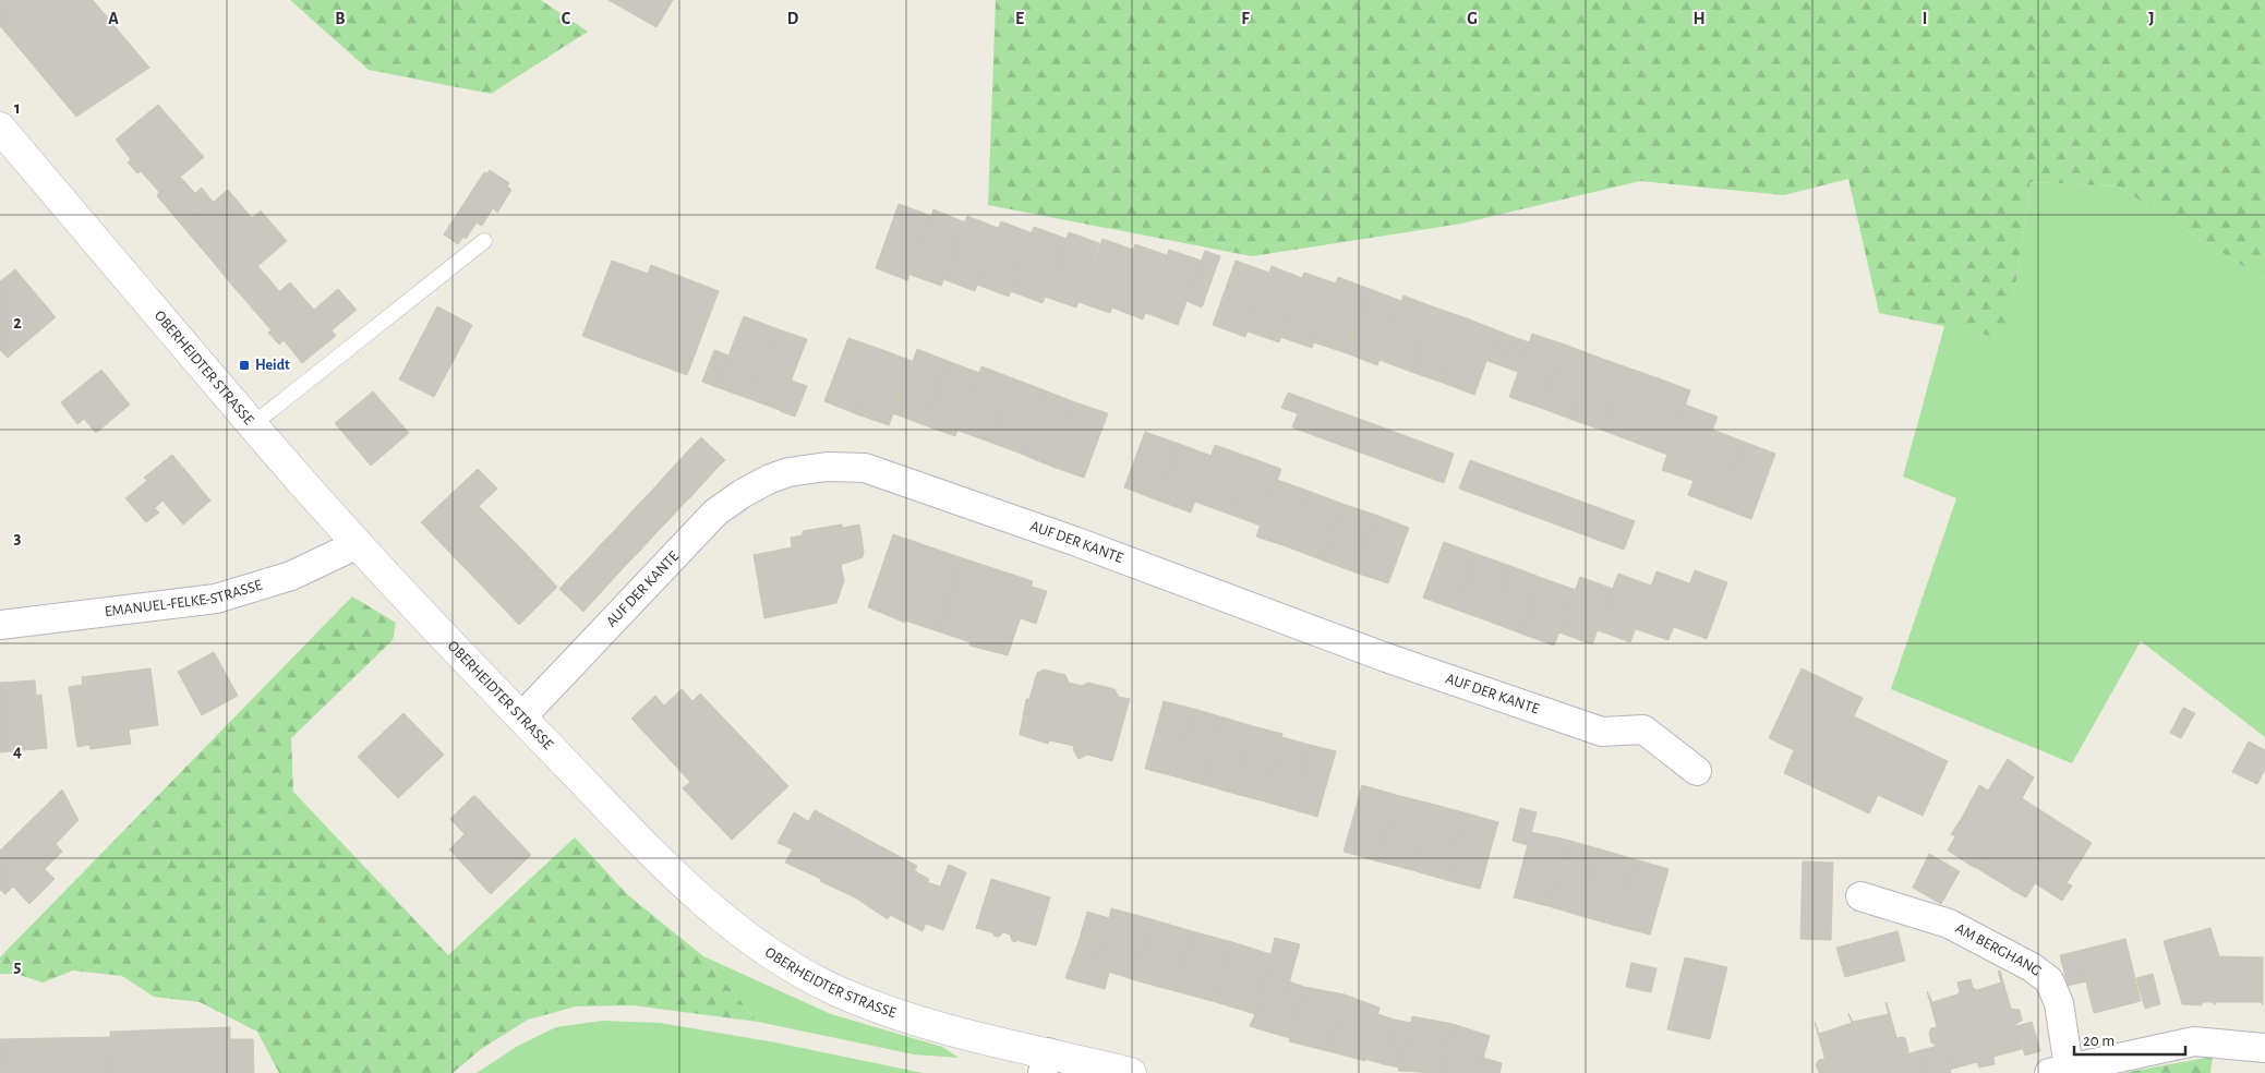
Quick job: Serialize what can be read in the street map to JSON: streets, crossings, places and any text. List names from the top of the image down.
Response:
{
  "streets": {
    "street": [
      "OBERHEIDTER STRASSE",
      "AUF DER KANTE",
      "EMANUEL-FELKE-STRASSE",
      "AM BERGHANG"
    ]
  },
  "crossings": [
    ["OBERHEIDTER STRASSE", "AUF DER KANTE"],
    ["OBERHEIDTER STRASSE", "EMANUEL-FELKE-STRASSE"]
  ],
  "places": {
    "transit": ["Heidt"]
  },
  "scale_bar": "20 m",
  "grid": {
    "columns": [
      "A",
      "B",
      "C",
      "D",
      "E",
      "F",
      "G",
      "H",
      "I",
      "J"
    ],
    "rows": [
      "1",
      "2",
      "3",
      "4",
      "5"
    ]
  }
}
